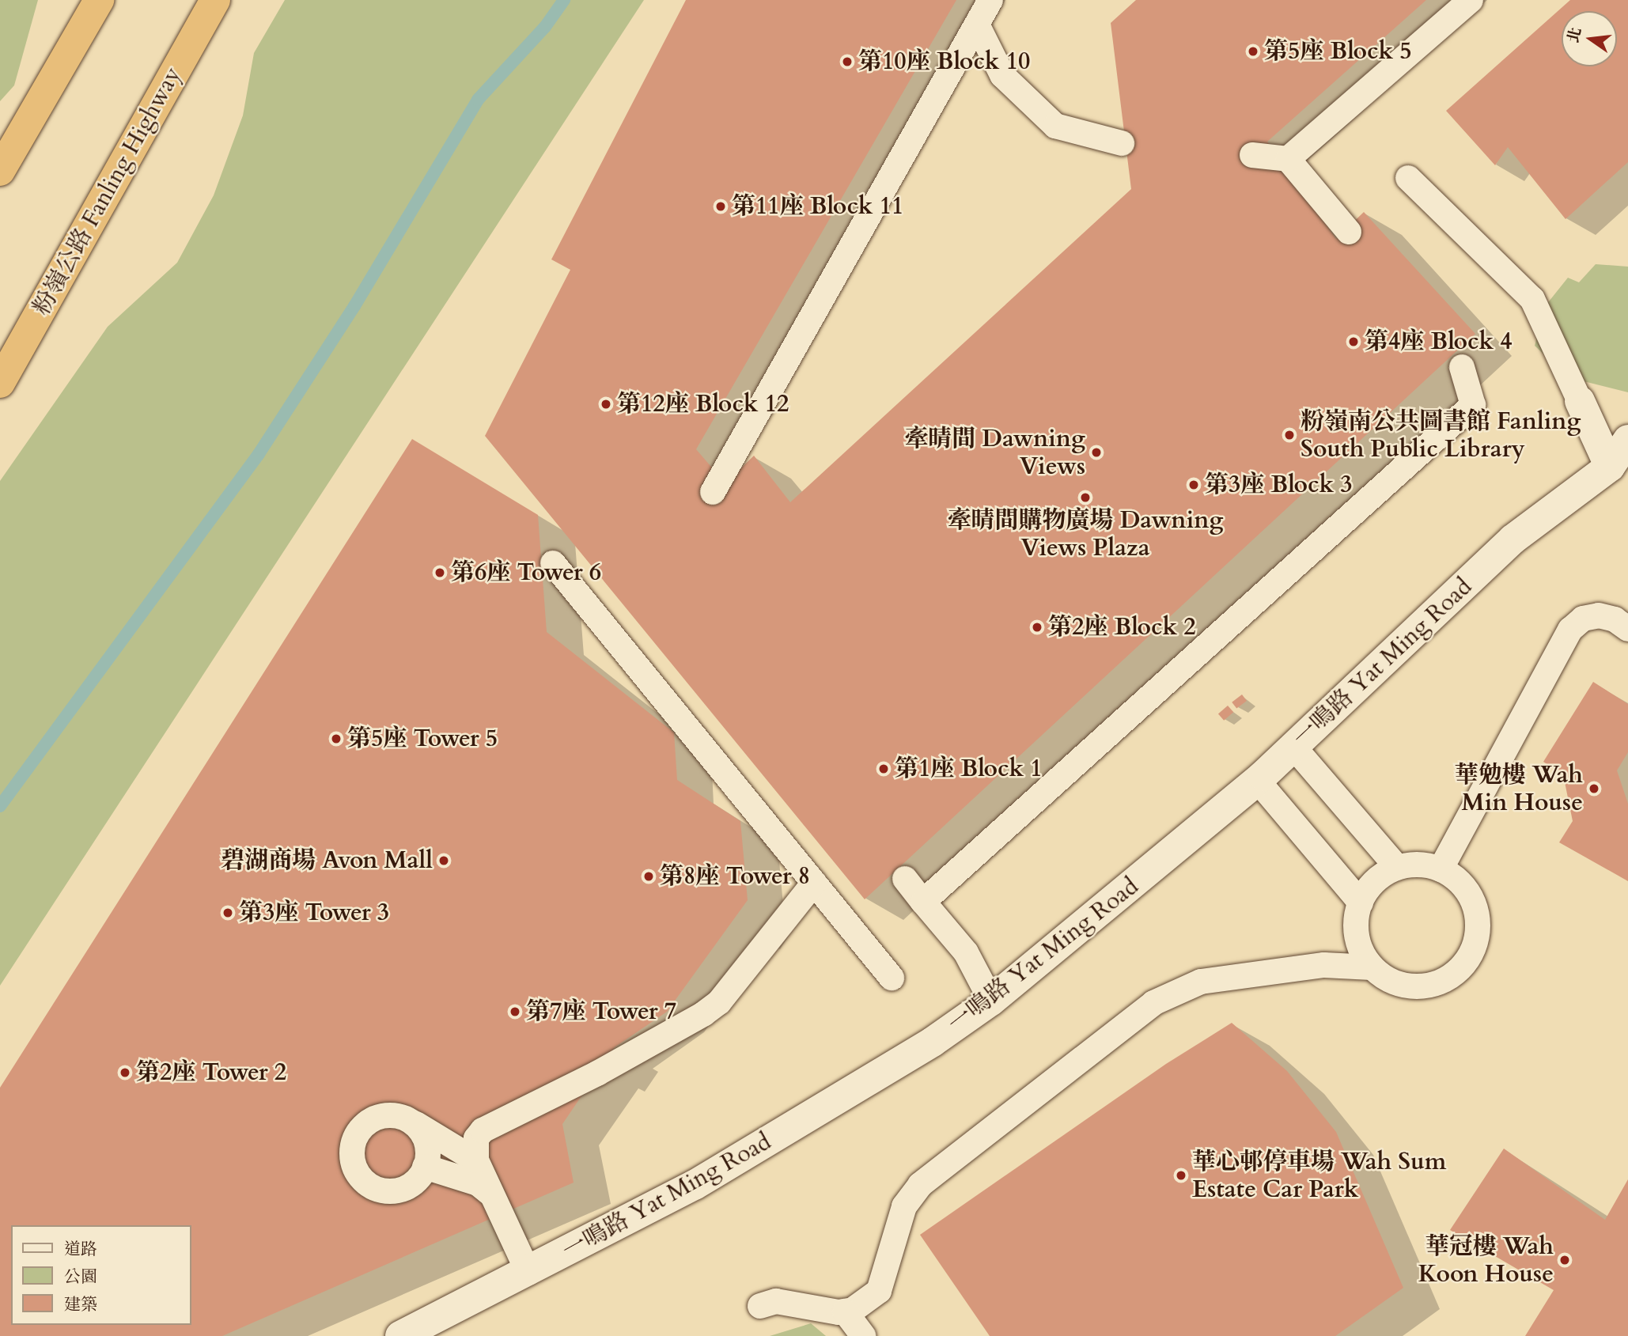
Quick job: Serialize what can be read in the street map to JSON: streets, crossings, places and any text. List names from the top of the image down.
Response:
{
  "streets": {
    "highway": ["粉嶺公路 Fanling Highway"],
    "street": ["一鳴路 Yat Ming Road"]
  },
  "places": [
    "第5座 Block 5",
    "第10座 Block 10",
    "第11座 Block 11",
    "第4座 Block 4",
    "第12座 Block 12",
    "粉嶺南公共圖書館 Fanling South Public Library",
    "牽晴間 Dawning Views",
    "第3座 Block 3",
    "牽晴間購物廣場 Dawning Views Plaza",
    "第6座 Tower 6",
    "第2座 Block 2",
    "第5座 Tower 5",
    "第1座 Block 1",
    "華勉樓 Wah Min House",
    "碧湖商場 Avon Mall",
    "第8座 Tower 8",
    "第3座 Tower 3",
    "第7座 Tower 7",
    "第2座 Tower 2",
    "華心邨停車場 Wah Sum Estate Car Park",
    "華冠樓 Wah Koon House"
  ],
  "legend": ["道路", "公園", "建築"],
  "north": "left"
}
